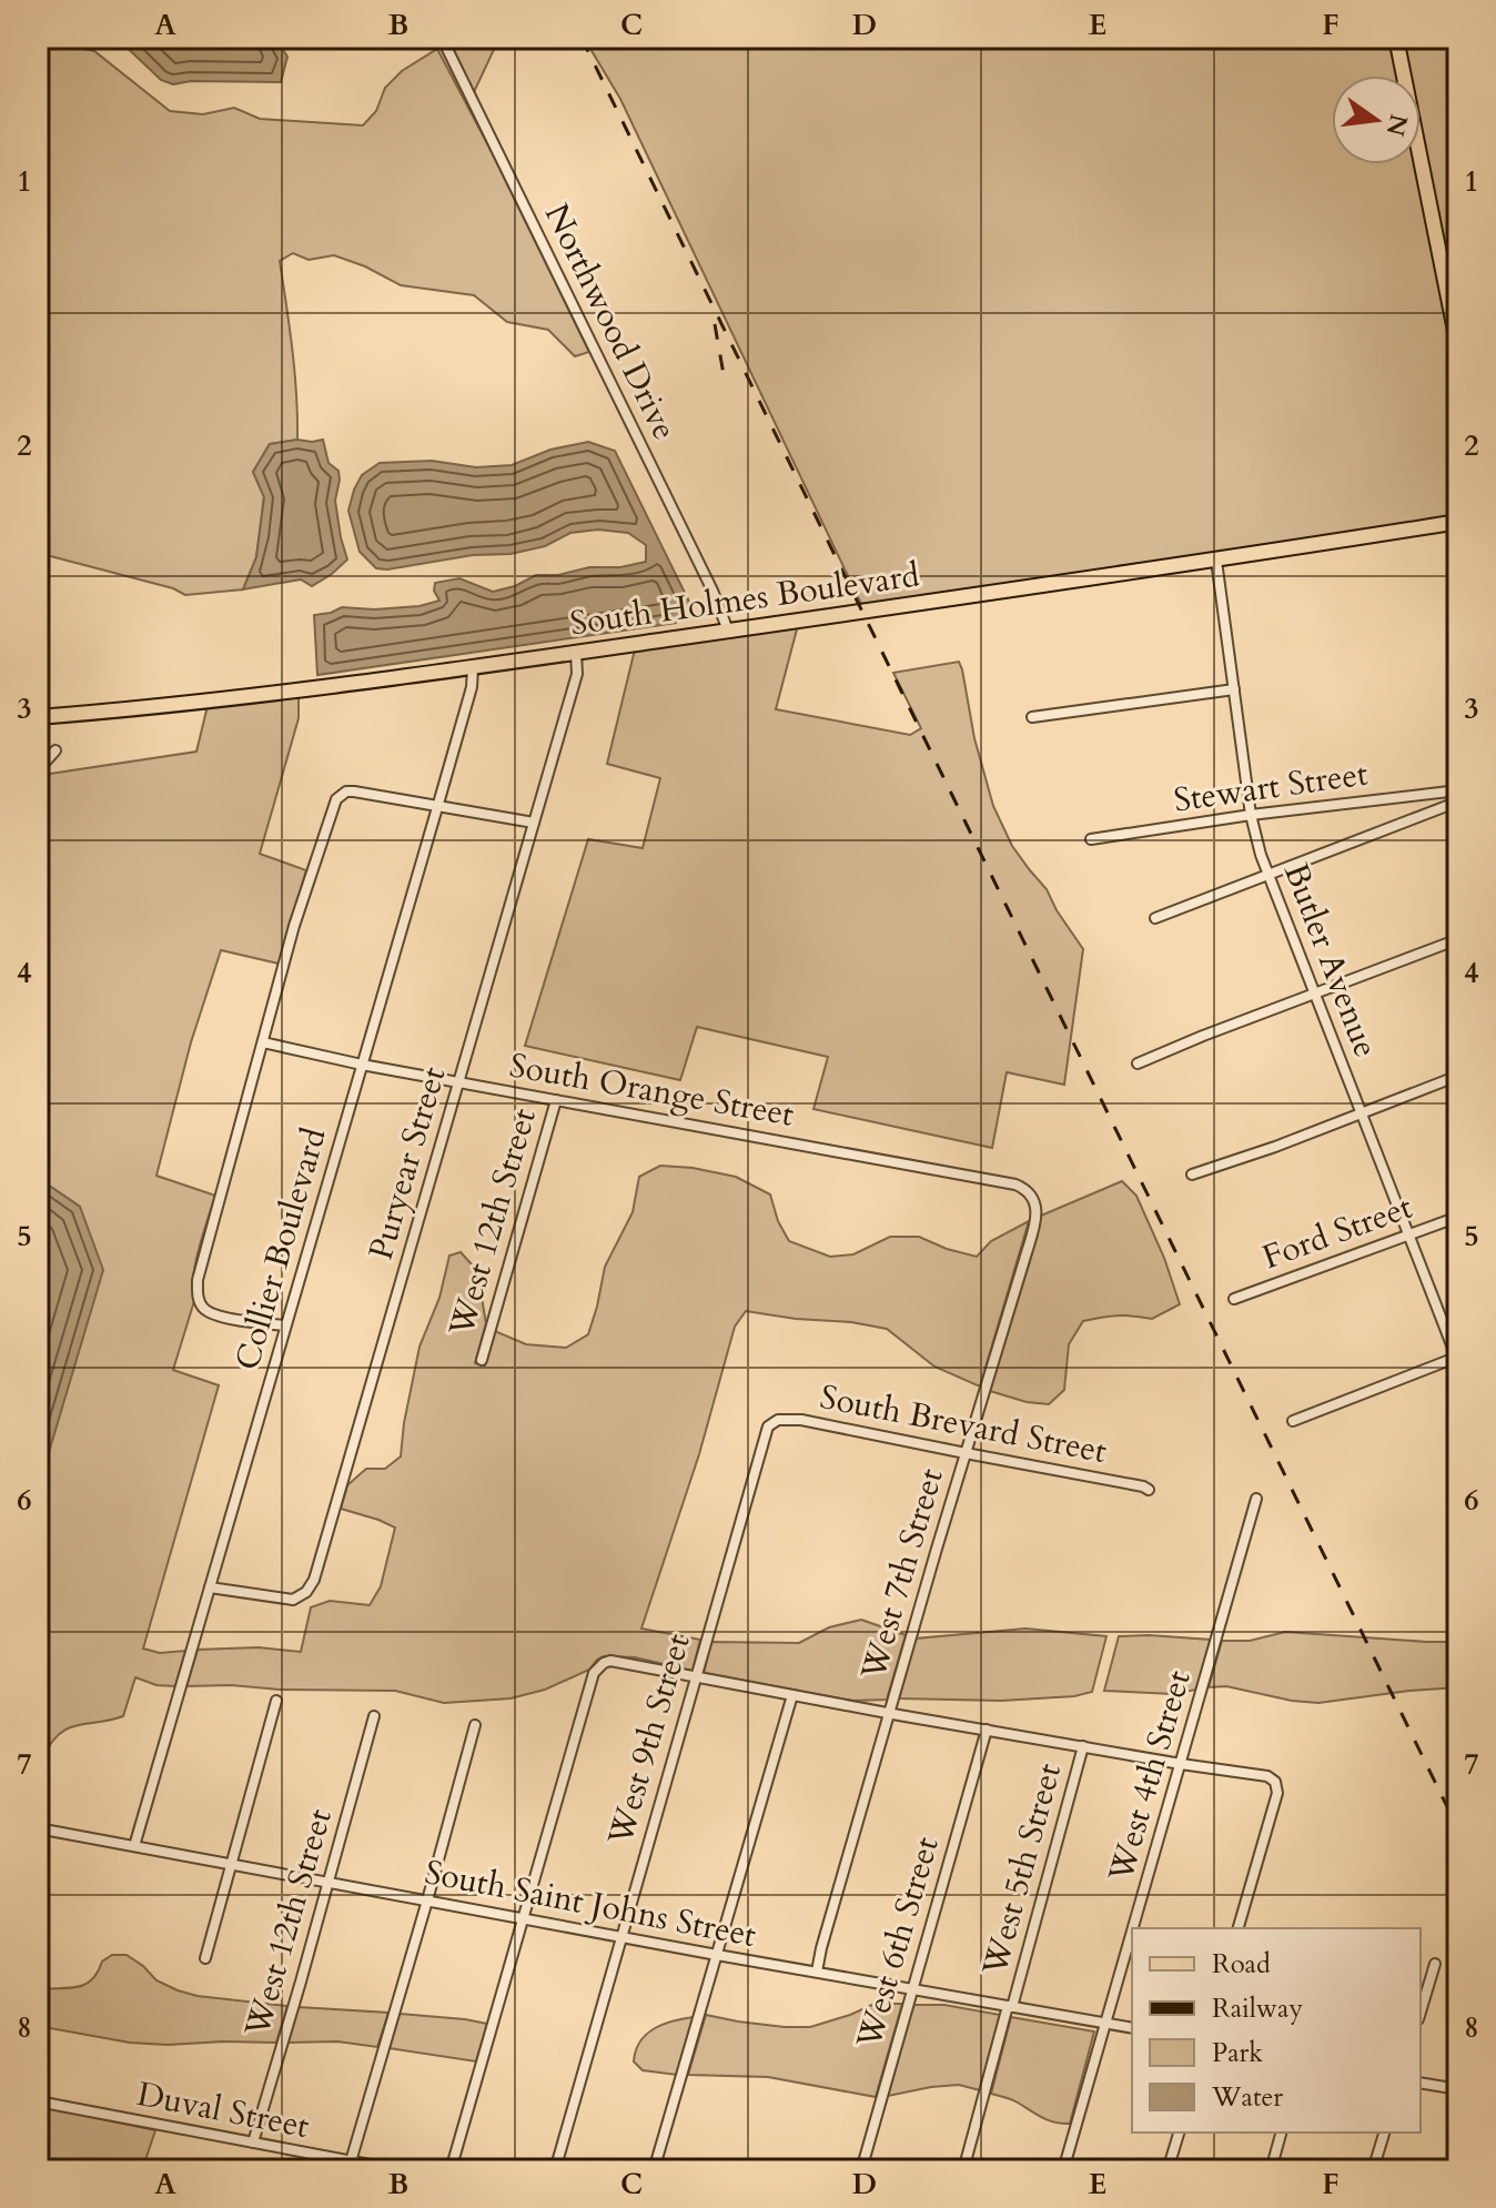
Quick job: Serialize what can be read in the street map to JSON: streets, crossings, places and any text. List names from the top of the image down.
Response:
{
  "streets": {
    "main road": ["South Holmes Boulevard"],
    "street": [
      "Northwood Drive",
      "Stewart Street",
      "Butler Avenue",
      "South Orange Street",
      "Puryear Street",
      "West 12th Street",
      "Ford Street",
      "Collier Boulevard",
      "South Brevard Street",
      "West 7th Street",
      "West 9th Street",
      "West 4th Street",
      "West 5th Street",
      "South Saint Johns Street",
      "West 6th Street",
      "Duval Street"
    ]
  },
  "crossings": [
    ["Northwood Drive", "South Holmes Boulevard"],
    ["South Holmes Boulevard", "Butler Avenue"],
    ["South Holmes Boulevard", "Puryear Street"],
    ["South Holmes Boulevard", "Collier Boulevard"],
    ["Stewart Street", "Butler Avenue"],
    ["Butler Avenue", "Ford Street"],
    ["South Orange Street", "Puryear Street"],
    ["South Orange Street", "West 12th Street"],
    ["South Orange Street", "Collier Boulevard"],
    ["South Orange Street", "West 7th Street"],
    ["Puryear Street", "Collier Boulevard"],
    ["West 12th Street", "South Saint Johns Street"],
    ["West 12th Street", "Duval Street"],
    ["Collier Boulevard", "South Saint Johns Street"],
    ["South Brevard Street", "West 7th Street"],
    ["South Brevard Street", "West 9th Street"],
    ["West 7th Street", "South Saint Johns Street"],
    ["West 9th Street", "South Saint Johns Street"],
    ["West 4th Street", "South Saint Johns Street"],
    ["West 5th Street", "South Saint Johns Street"],
    ["South Saint Johns Street", "West 6th Street"]
  ],
  "legend": [
    "Road",
    "Railway",
    "Park",
    "Water"
  ],
  "north": "right",
  "grid": {
    "columns": [
      "A",
      "B",
      "C",
      "D",
      "E",
      "F"
    ],
    "rows": [
      "1",
      "2",
      "3",
      "4",
      "5",
      "6",
      "7",
      "8"
    ]
  }
}
